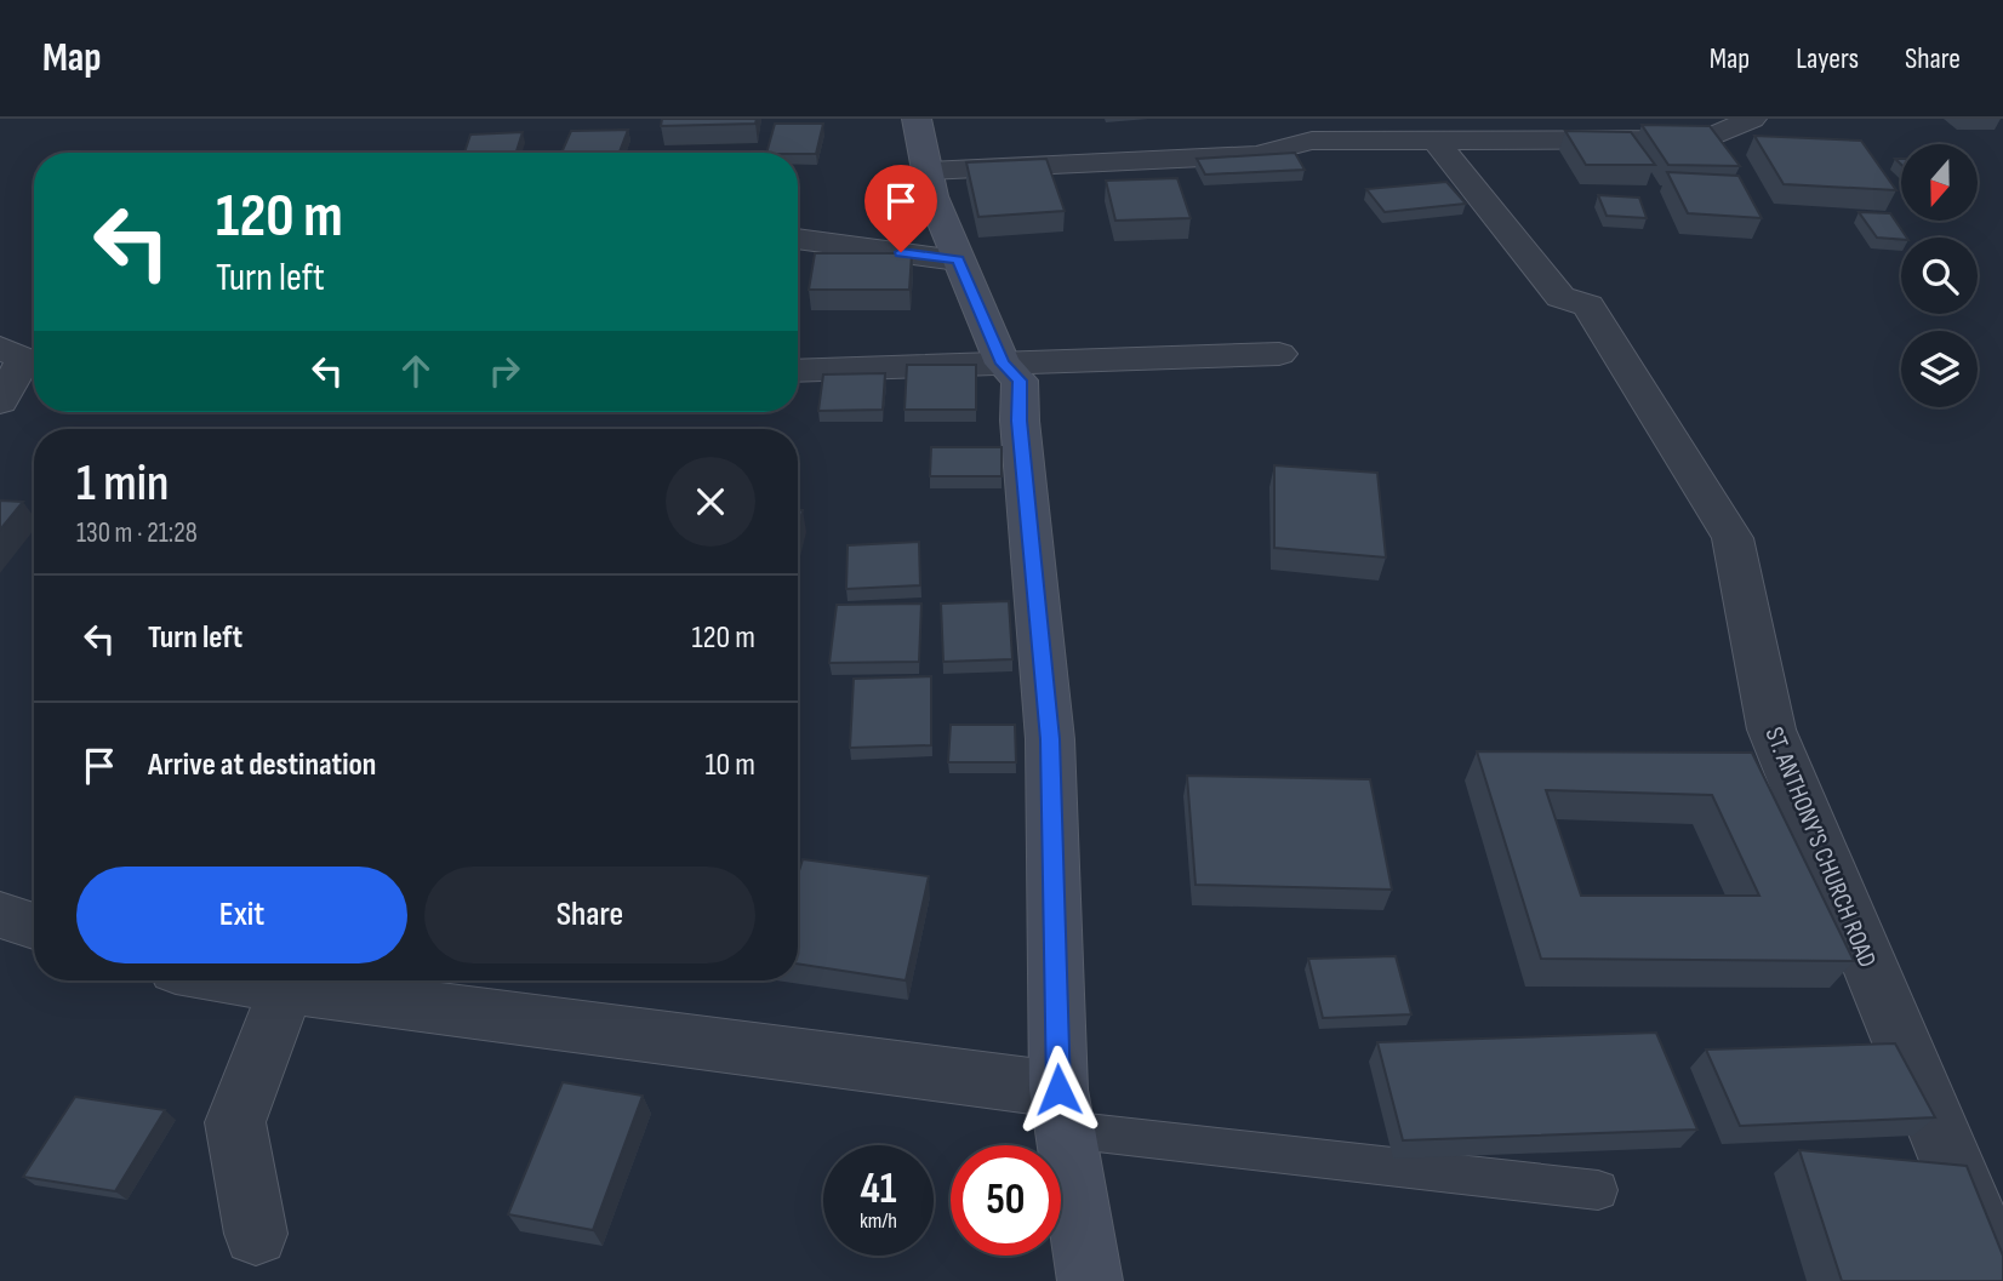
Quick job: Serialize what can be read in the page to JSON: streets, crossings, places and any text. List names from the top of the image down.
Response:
{
  "streets": {
    "street": ["ST. ANTHONY'S CHURCH ROAD"]
  },
  "north": "bottom",
  "page": {
    "header": "Map",
    "nav": ["Map", "Layers", "Share"],
    "turn": ["120 m", "Turn left"],
    "heading": ["1 min", "130 m · 21:28"],
    "list": [
      {
        "name": "Turn left",
        "value": "120 m"
      },
      {
        "name": "Arrive at destination",
        "value": "10 m"
      }
    ],
    "buttons": ["Exit", "Share"],
    "speed": "41 km/h",
    "limit": "50"
  }
}
